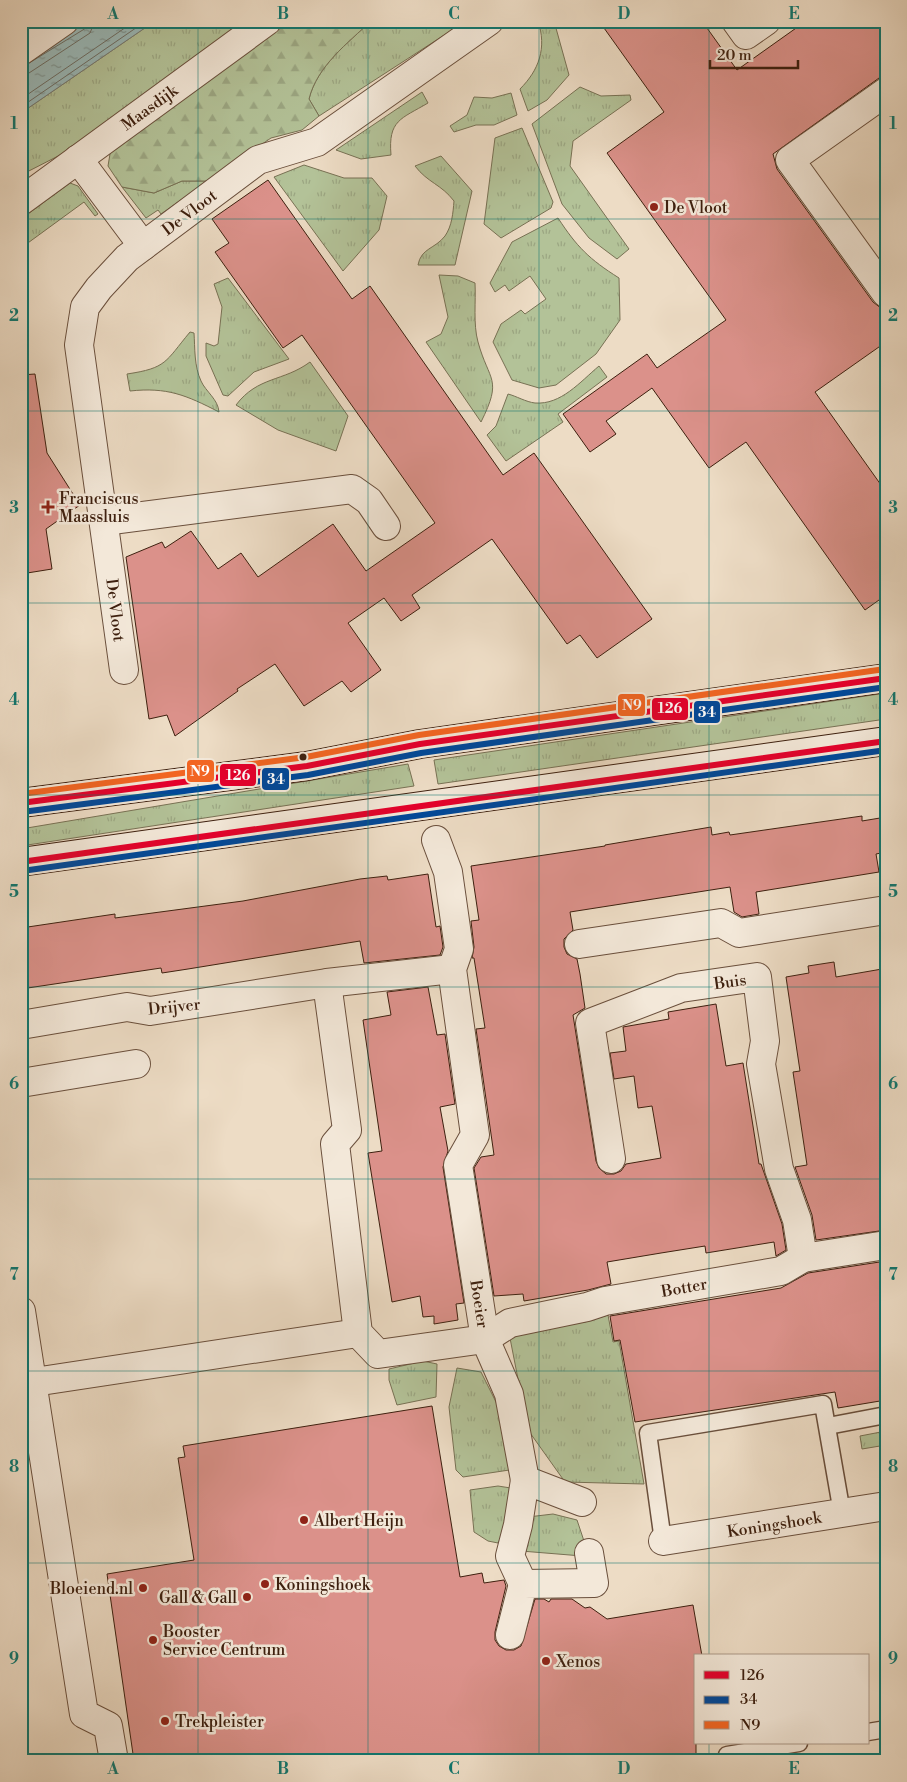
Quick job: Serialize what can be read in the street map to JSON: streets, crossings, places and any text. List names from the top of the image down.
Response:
{
  "streets": {
    "street": [
      "Maasdijk",
      "De Vloot",
      "Buis",
      "Drijver",
      "Botter",
      "Boeier",
      "Koningshoek"
    ]
  },
  "crossings": [
    ["Buis", "Botter"],
    ["Botter", "Boeier"]
  ],
  "places": {
    "other": [
      "De Vloot",
      "Albert Heijn",
      "Koningshoek",
      "Bloeiend.nl",
      "Gall & Gall",
      "Booster Service Centrum",
      "Xenos",
      "Trekpleister"
    ],
    "health": ["Franciscus Maassluis"]
  },
  "lines": ["transit line N9", "transit line 126", "transit line 34"],
  "legend": ["126", "34", "N9"],
  "scale_bar": "20 m",
  "grid": {
    "columns": [
      "A",
      "B",
      "C",
      "D",
      "E"
    ],
    "rows": [
      "1",
      "2",
      "3",
      "4",
      "5",
      "6",
      "7",
      "8",
      "9"
    ]
  }
}
